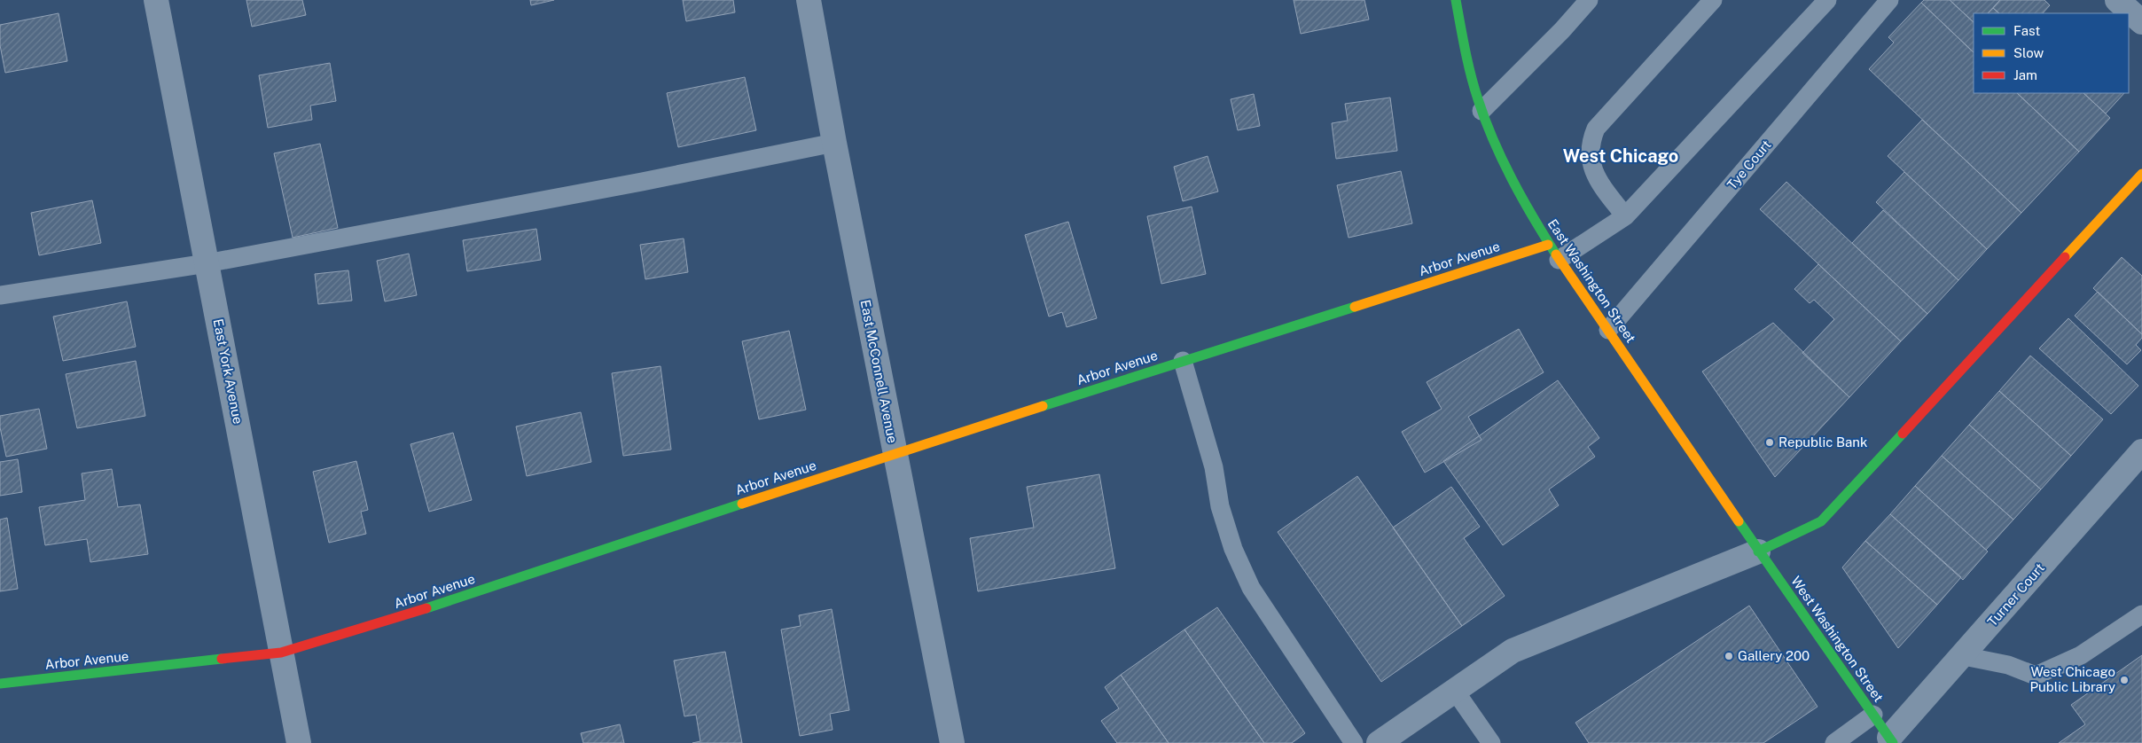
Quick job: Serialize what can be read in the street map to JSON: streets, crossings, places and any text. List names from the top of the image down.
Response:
{
  "streets": {
    "street": [
      "Arbor Avenue",
      "East Washington Street",
      "East York Avenue",
      "East McConnell Avenue",
      "Turner Court",
      "West Washington Street"
    ],
    "lane": ["Tye Court"]
  },
  "crossings": [
    ["Tye Court", "East Washington Street"],
    ["Arbor Avenue", "East Washington Street"],
    ["Arbor Avenue", "East York Avenue"],
    ["Arbor Avenue", "East McConnell Avenue"],
    ["East Washington Street", "West Washington Street"],
    ["Turner Court", "West Washington Street"]
  ],
  "districts": ["West Chicago"],
  "places": ["Republic Bank", "Gallery 200", "West Chicago Public Library"],
  "legend": ["Fast", "Slow", "Jam"]
}
